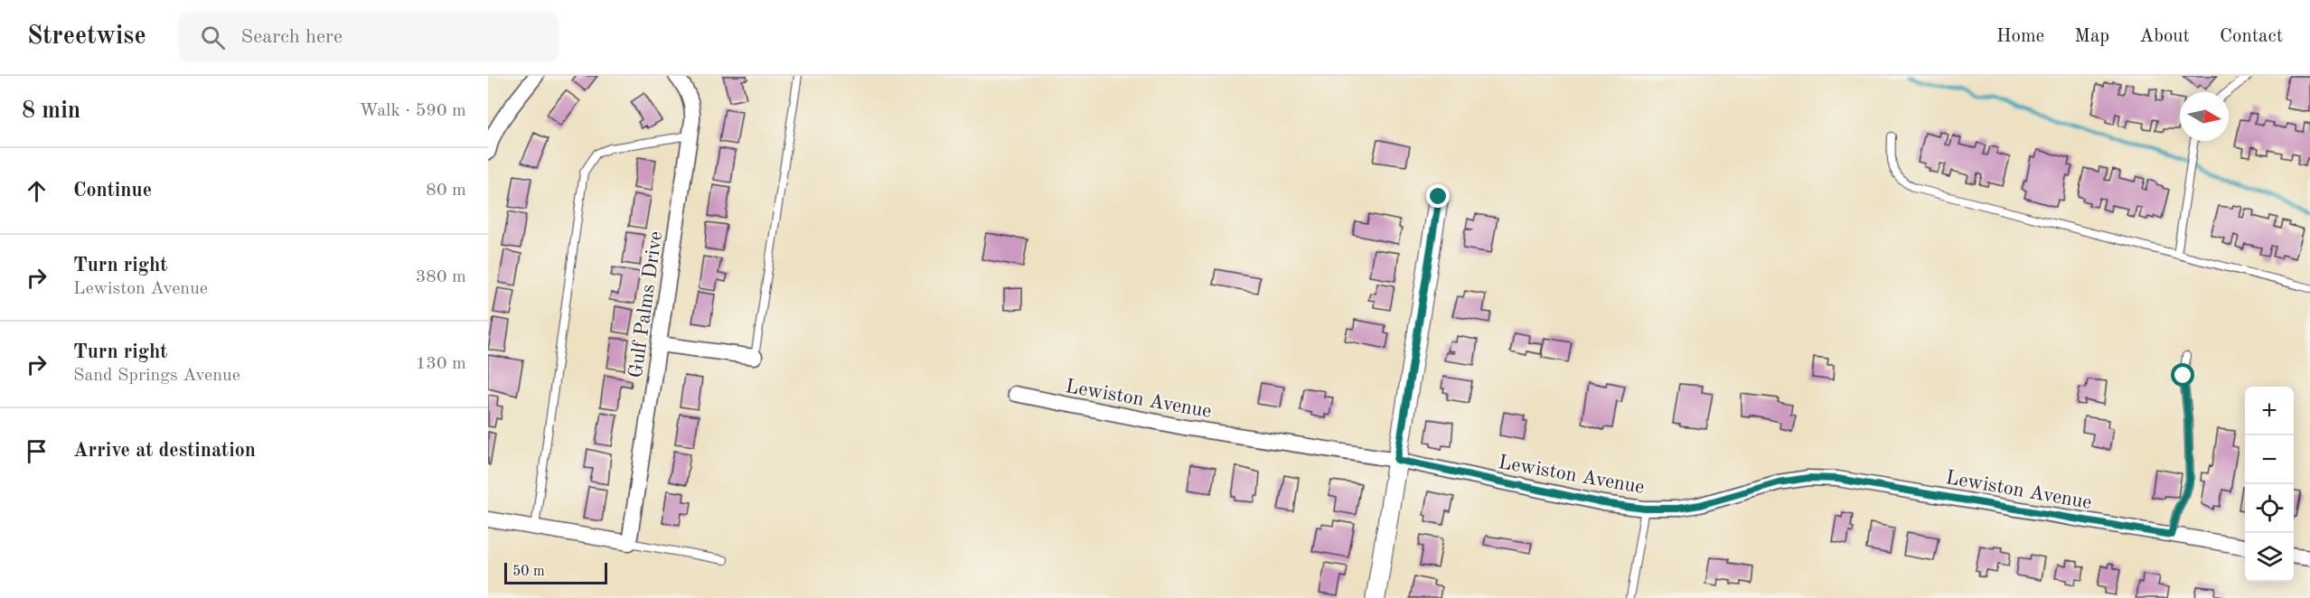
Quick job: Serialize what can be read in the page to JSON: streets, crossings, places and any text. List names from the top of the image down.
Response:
{
  "streets": {
    "street": ["Gulf Palms Drive", "Lewiston Avenue"]
  },
  "scale_bar": "50 m",
  "north": "right",
  "page": {
    "header": "Streetwise",
    "search": "Search here",
    "nav": [
      "Home",
      "Map",
      "About",
      "Contact"
    ],
    "heading": ["8 min", "Walk · 590 m"],
    "list": [
      ["Continue", "80 m"],
      ["Turn right", "Lewiston Avenue", "380 m"],
      ["Turn right", "Sand Springs Avenue", "130 m"],
      "Arrive at destination"
    ],
    "map_buttons": ["+", "−"],
    "scale": "50 m"
  }
}
